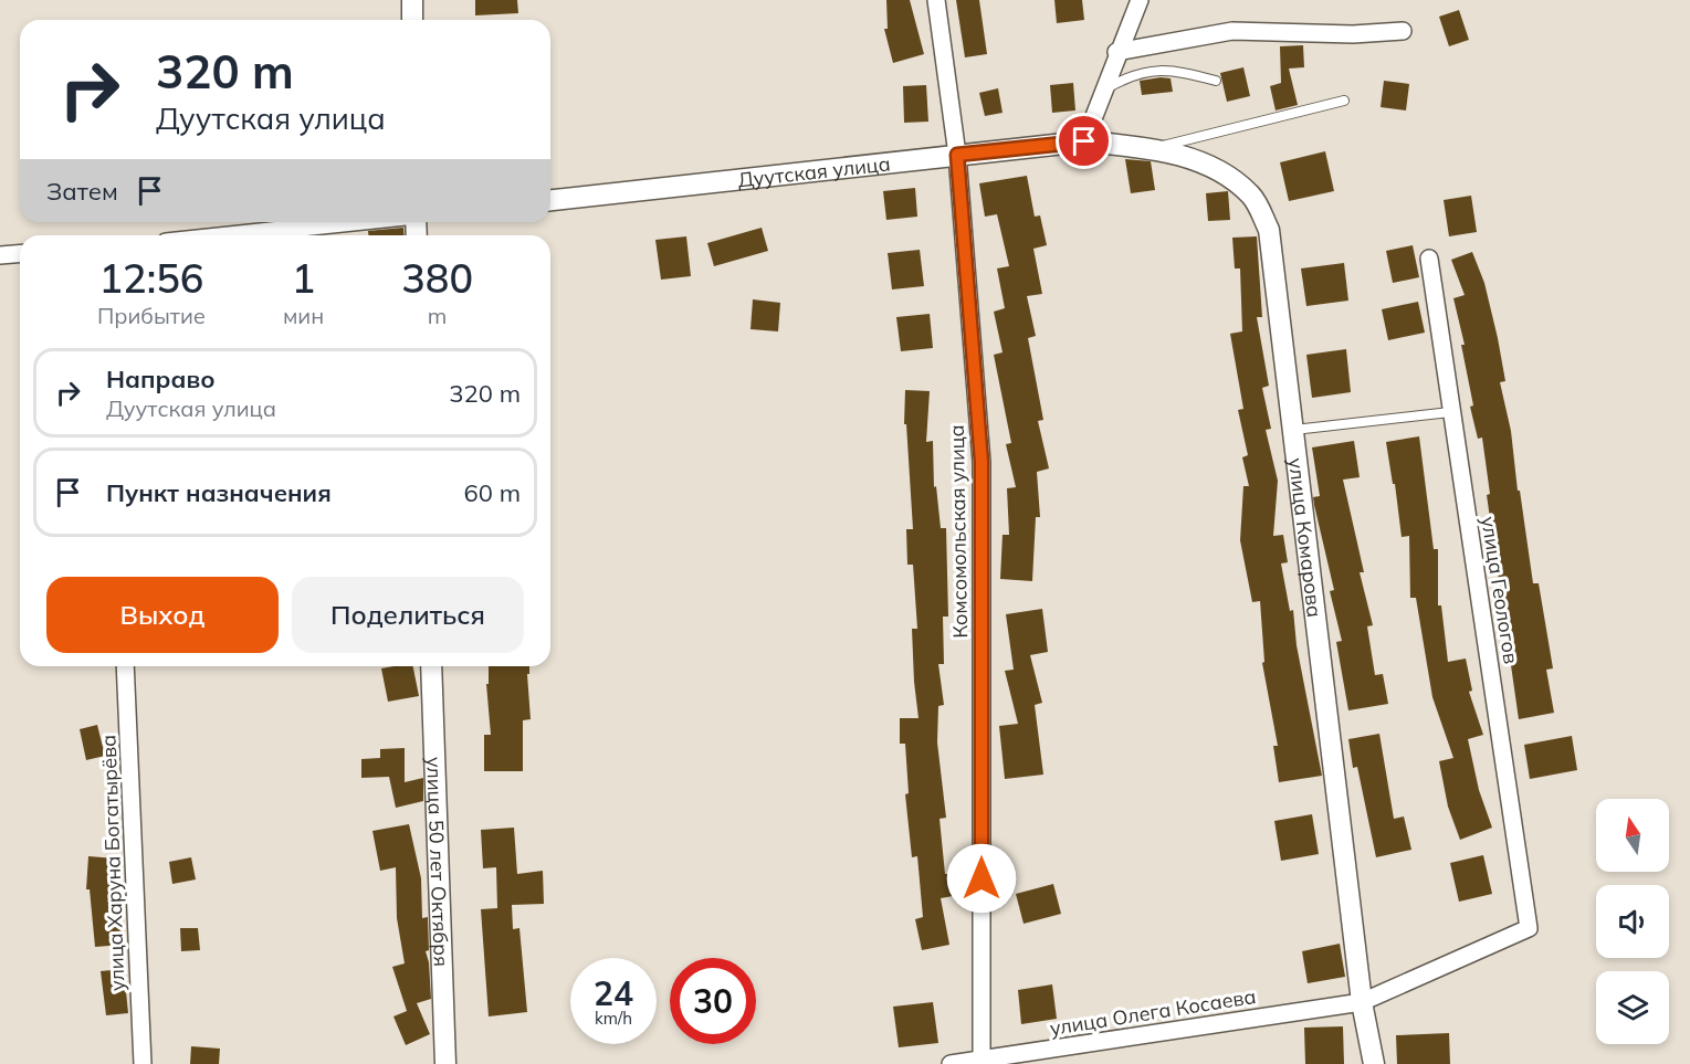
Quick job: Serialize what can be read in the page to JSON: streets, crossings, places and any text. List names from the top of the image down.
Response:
{
  "streets": {
    "street": [
      "Дуутская улица",
      "Комсомольская улица",
      "улица Комарова",
      "улица Геологов",
      "улица 50 лет Октября",
      "улица Харуна Богатырёва",
      "улица Олега Косаева"
    ]
  },
  "crossings": [
    ["Дуутская улица", "Комсомольская улица"],
    ["Дуутская улица", "улица Комарова"],
    ["Комсомольская улица", "улица Олега Косаева"],
    ["улица Комарова", "улица Олега Косаева"],
    ["улица Геологов", "улица Олега Косаева"]
  ],
  "north": "top",
  "page": {
    "turn": ["320 m", "Дуутская улица"],
    "then": "Затем",
    "eta": [
      "12:56",
      "Прибытие",
      "1",
      "мин",
      "380",
      "m"
    ],
    "list": [
      {
        "name": "Направо",
        "note": "Дуутская улица",
        "value": "320 m"
      },
      {
        "name": "Пункт назначения",
        "value": "60 m"
      }
    ],
    "buttons": ["Выход", "Поделиться"],
    "speed": "24 km/h",
    "limit": "30"
  }
}
